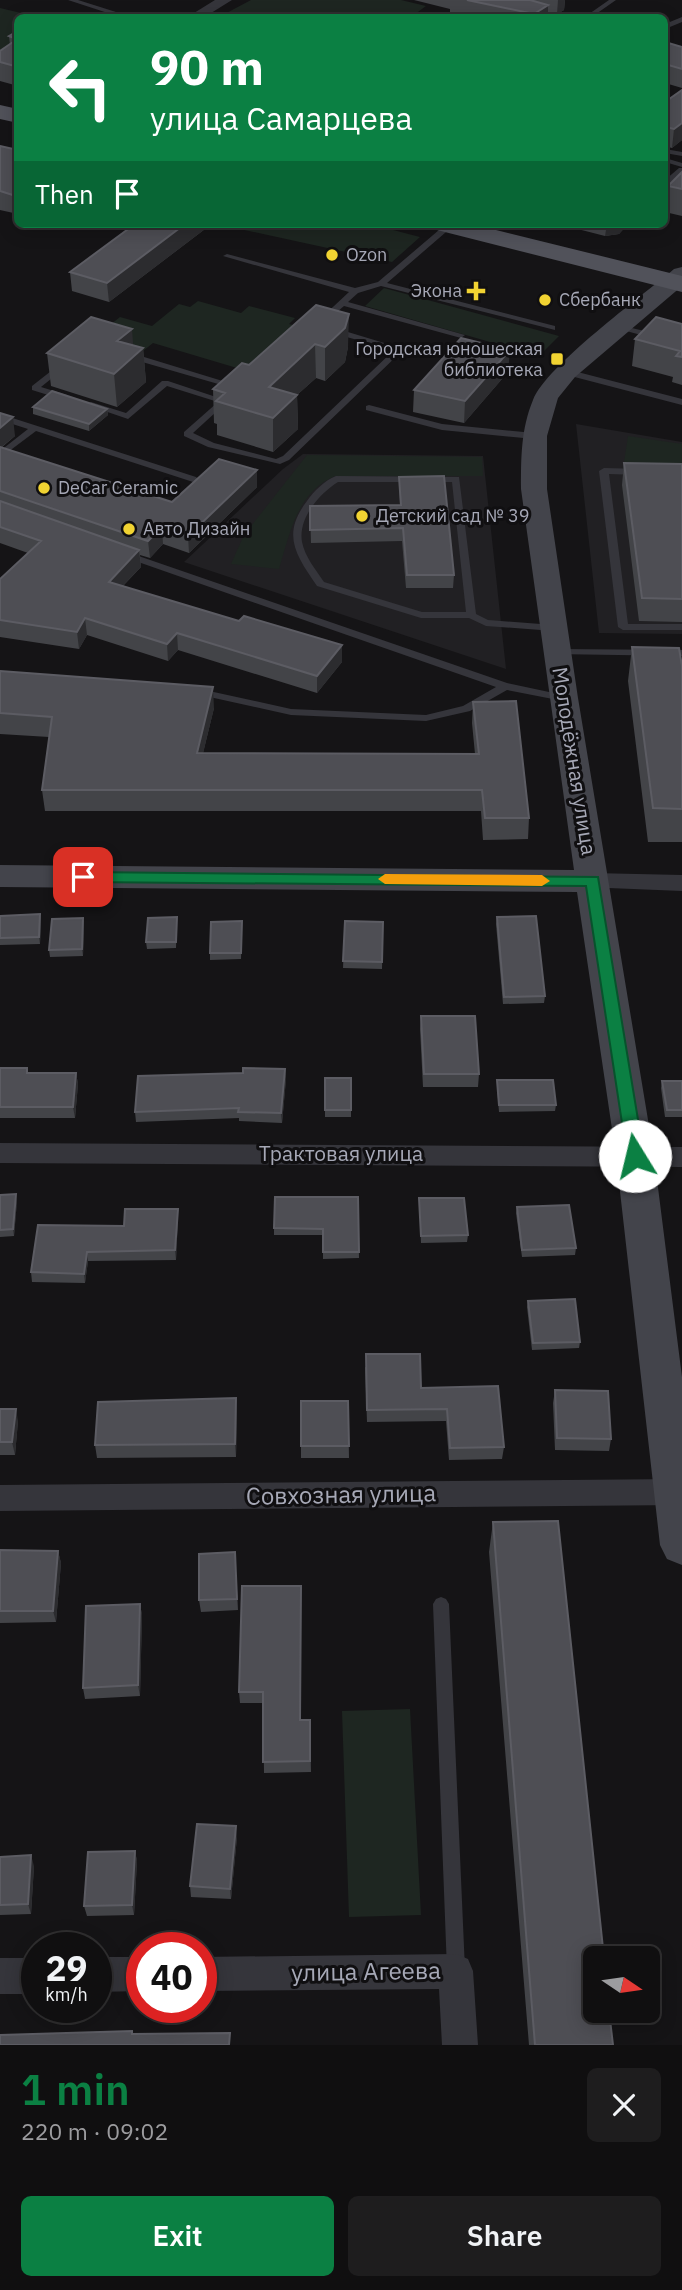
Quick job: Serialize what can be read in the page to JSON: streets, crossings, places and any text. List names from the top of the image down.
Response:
{
  "streets": {
    "street": [
      "Молодёжная улица",
      "Трактовая улица",
      "Совхозная улица",
      "улица Агеева"
    ]
  },
  "crossings": [
    ["Молодёжная улица", "Трактовая улица"],
    ["Молодёжная улица", "Совхозная улица"]
  ],
  "places": {
    "other": [
      "Ozon",
      "Сбербанк",
      "DeCar Ceramic",
      "Детский сад № 39",
      "Авто Дизайн"
    ],
    "health": ["Экона"],
    "transit": ["Городская юношеская библиотека"]
  },
  "north": "right",
  "page": {
    "turn": ["90 m", "улица Самарцева"],
    "then": "Then",
    "speed": "29 km/h",
    "limit": "40",
    "heading": ["1 min", "220 m · 09:02"],
    "buttons": ["Exit", "Share"]
  }
}
